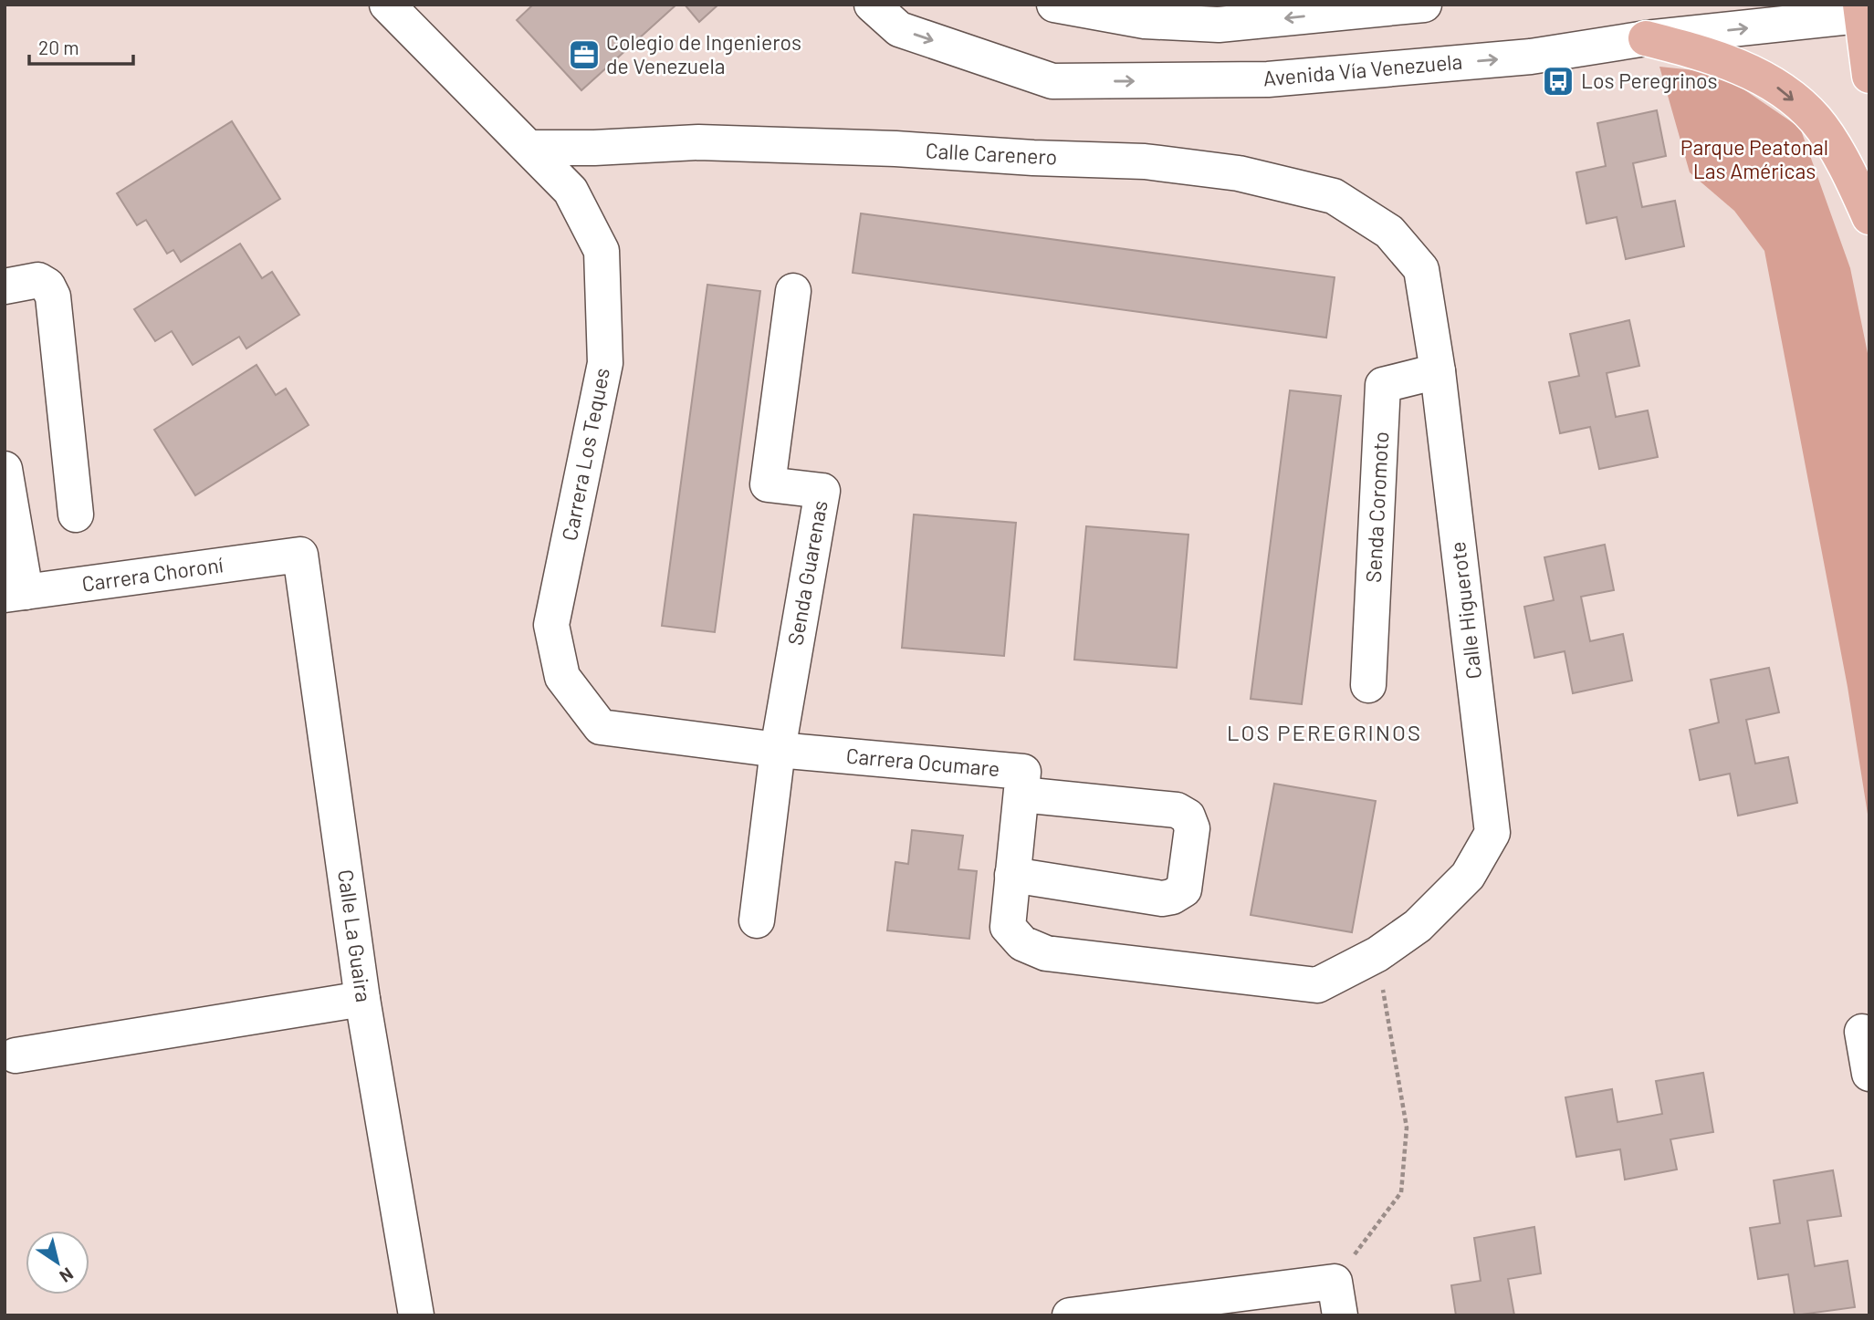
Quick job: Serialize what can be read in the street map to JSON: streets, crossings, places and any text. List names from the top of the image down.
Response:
{
  "streets": {
    "street": [
      "Avenida Vía Venezuela",
      "Calle Carenero",
      "Carrera Los Teques",
      "Senda Coromoto",
      "Senda Guarenas",
      "Carrera Choroní",
      "Calle Higuerote",
      "Carrera Ocumare",
      "Calle La Guaira"
    ]
  },
  "crossings": [
    ["Calle Carenero", "Carrera Los Teques"],
    ["Calle Carenero", "Calle Higuerote"],
    ["Carrera Los Teques", "Carrera Ocumare"],
    ["Senda Coromoto", "Calle Higuerote"],
    ["Senda Guarenas", "Carrera Ocumare"],
    ["Carrera Choroní", "Calle La Guaira"],
    ["Calle Higuerote", "Carrera Ocumare"]
  ],
  "districts": ["LOS PEREGRINOS"],
  "parks": ["Parque Peatonal Las Américas"],
  "places": {
    "office": ["Colegio de Ingenieros de Venezuela"],
    "bus stop": ["Los Peregrinos"]
  },
  "scale_bar": "20 m",
  "north": "bottom right"
}
